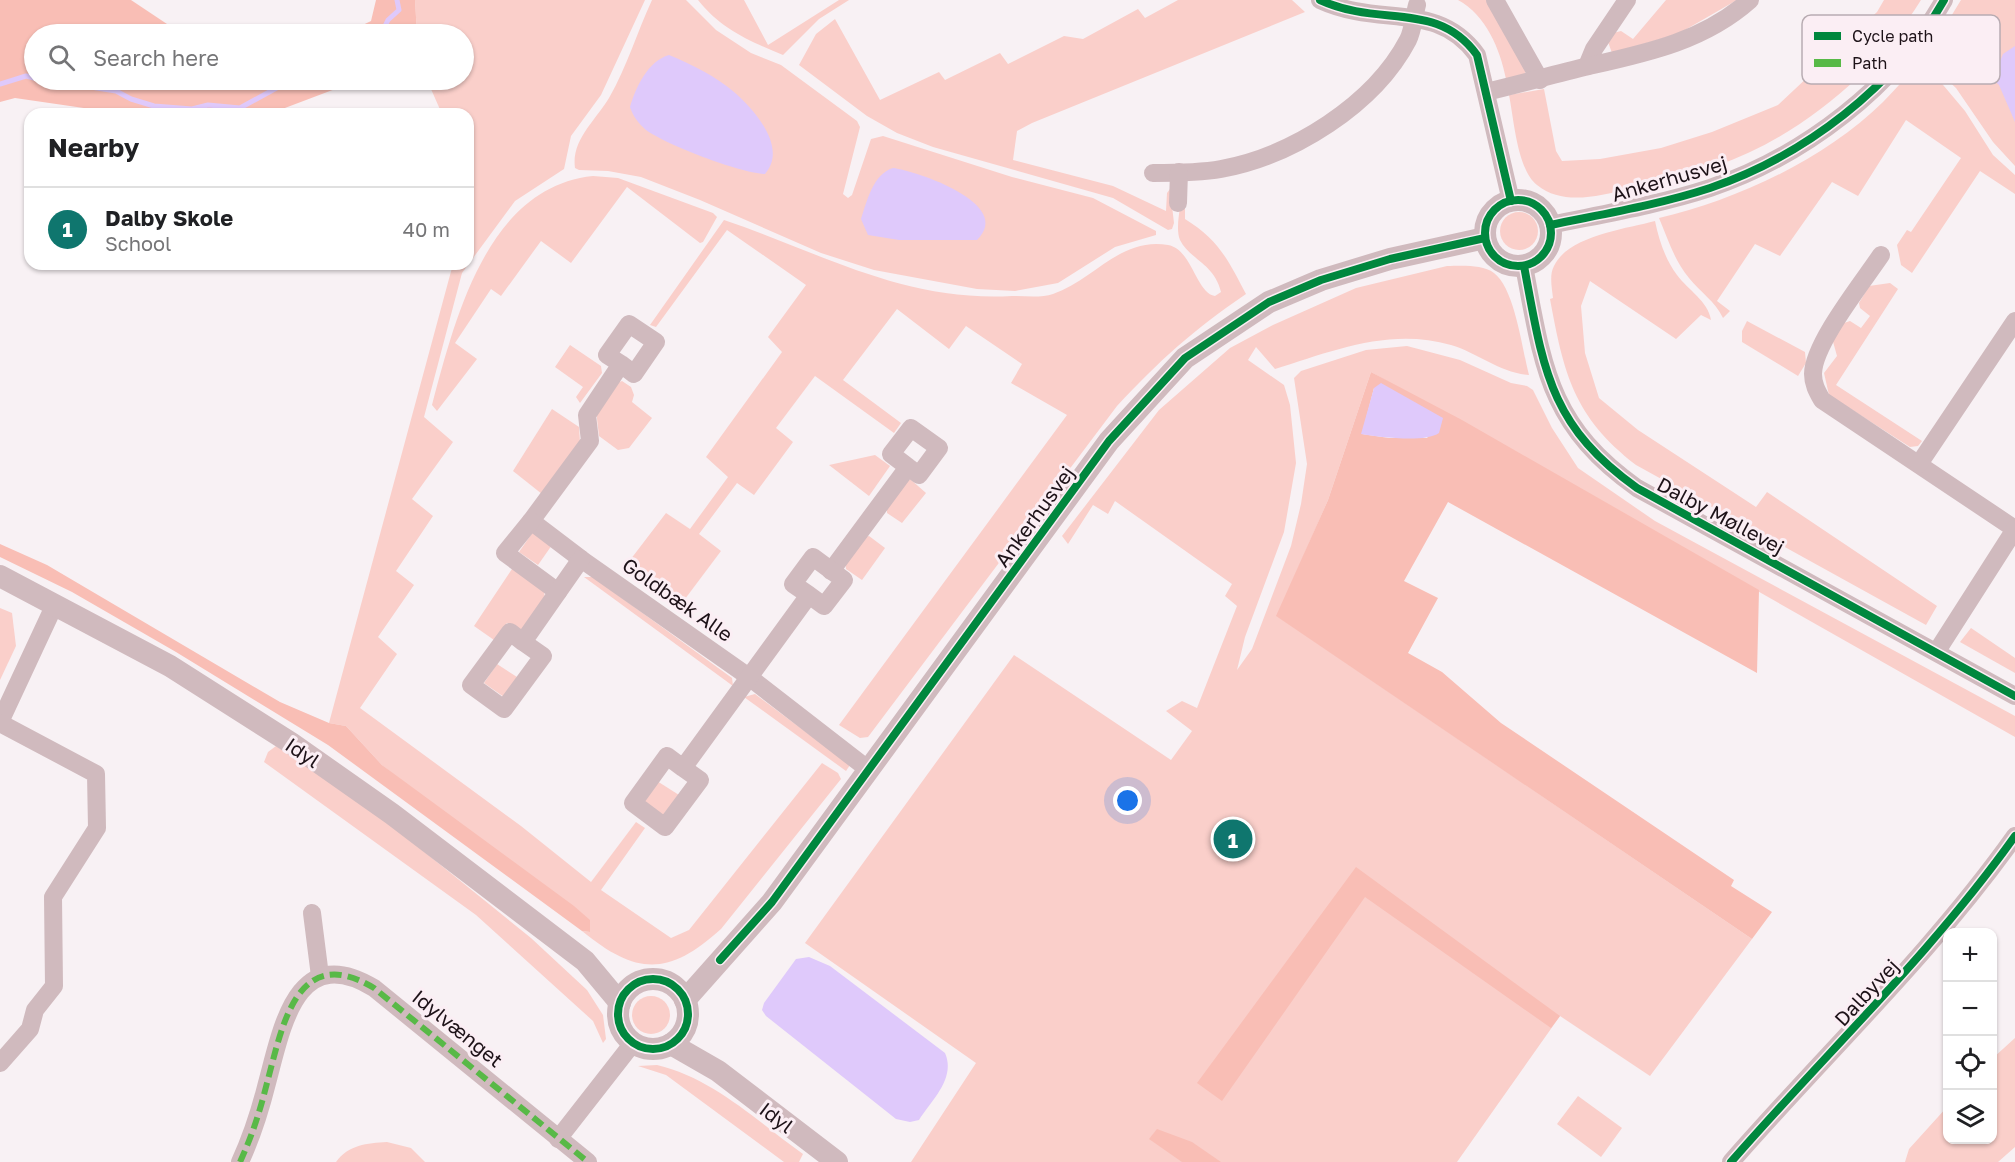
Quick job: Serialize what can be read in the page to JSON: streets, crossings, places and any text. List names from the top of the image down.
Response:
{
  "streets": {
    "street": [
      "Ankerhusvej",
      "Dalby Møllevej",
      "Goldbæk Alle",
      "Idyl",
      "Dalbyvej",
      "Idylvænget"
    ]
  },
  "crossings": [
    ["Ankerhusvej", "Dalby Møllevej"],
    ["Ankerhusvej", "Goldbæk Alle"],
    ["Ankerhusvej", "Idyl"]
  ],
  "legend": ["Cycle path", "Path"],
  "page": {
    "search": "Search here",
    "heading": "Nearby",
    "list": [
      {
        "mark": "1",
        "name": "Dalby Skole",
        "note": "School",
        "value": "40 m"
      }
    ],
    "pins": "1",
    "map_buttons": ["+", "−"]
  }
}
